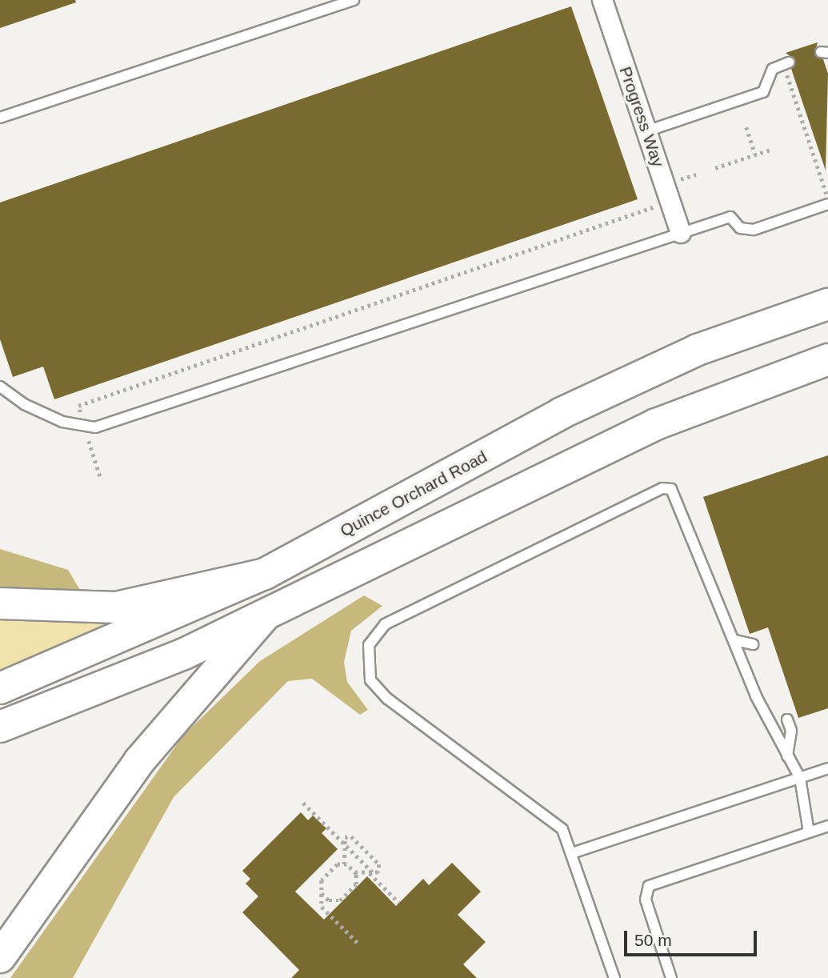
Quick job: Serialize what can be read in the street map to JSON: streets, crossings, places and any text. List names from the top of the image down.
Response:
{
  "streets": {
    "main road": ["Quince Orchard Road"],
    "street": ["Progress Way"]
  },
  "scale_bar": "50 m"
}
